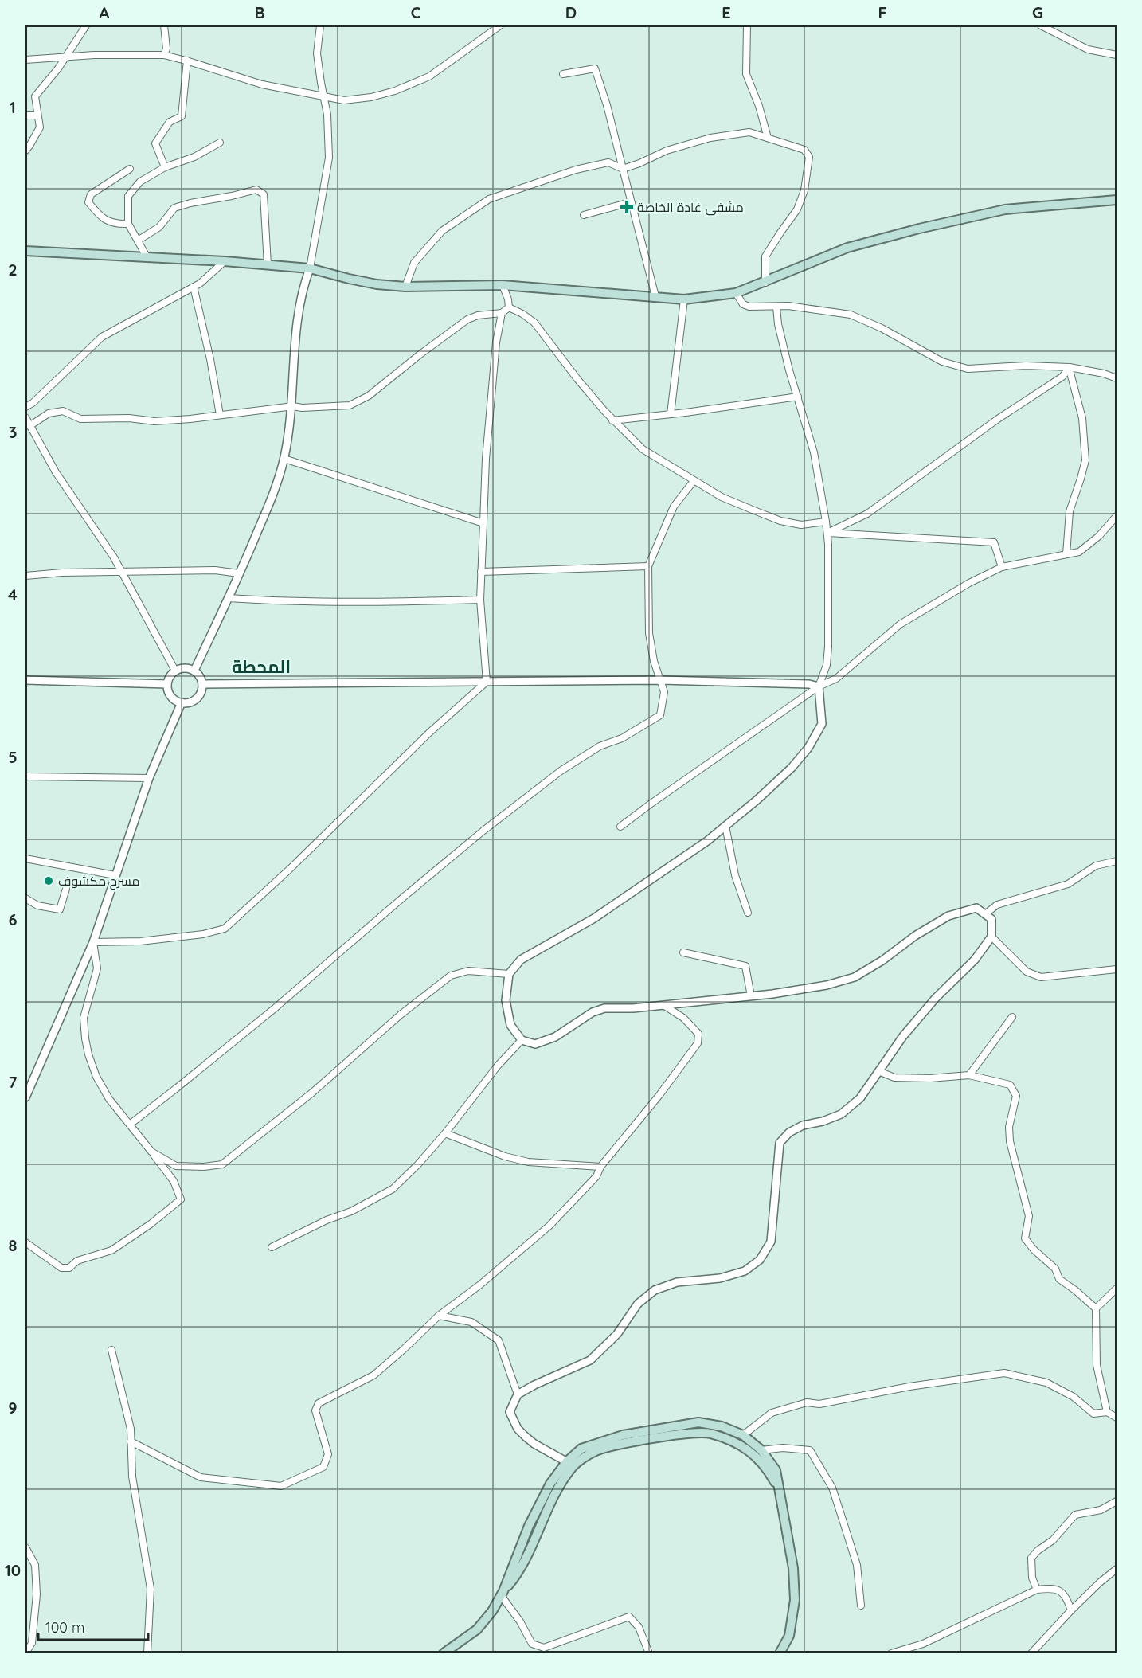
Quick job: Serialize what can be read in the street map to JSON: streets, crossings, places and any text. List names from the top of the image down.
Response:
{
  "districts": ["المحطة"],
  "places": {
    "health": ["مشفى غادة الخاصة"],
    "other": ["مسرح مكشوف"]
  },
  "scale_bar": "100 m",
  "grid": {
    "columns": [
      "A",
      "B",
      "C",
      "D",
      "E",
      "F",
      "G"
    ],
    "rows": [
      "1",
      "2",
      "3",
      "4",
      "5",
      "6",
      "7",
      "8",
      "9",
      "10"
    ]
  }
}
